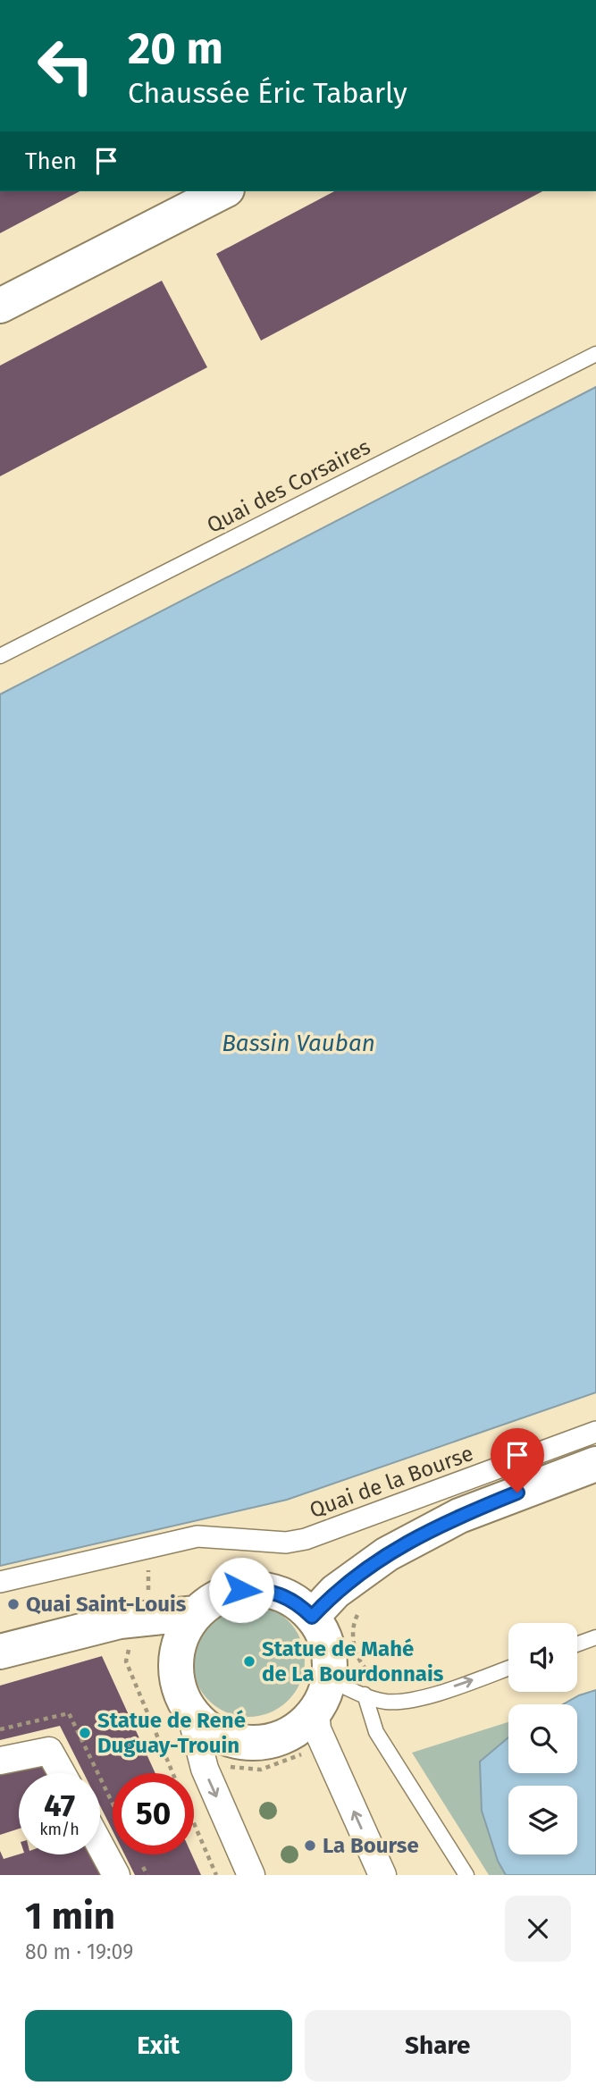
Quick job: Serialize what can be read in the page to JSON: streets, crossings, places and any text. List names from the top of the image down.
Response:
{
  "streets": {
    "street": ["Quai de la Bourse"],
    "lane": ["Quai des Corsaires"]
  },
  "water": ["Bassin Vauban"],
  "places": [
    "Quai Saint-Louis",
    "Statue de Mahé de La Bourdonnais",
    "Statue de René Duguay-Trouin",
    "La Bourse"
  ],
  "page": {
    "turn": ["20 m", "Chaussée Éric Tabarly"],
    "then": "Then",
    "speed": "47 km/h",
    "limit": "50",
    "heading": ["1 min", "80 m · 19:09"],
    "buttons": ["Exit", "Share"]
  }
}
